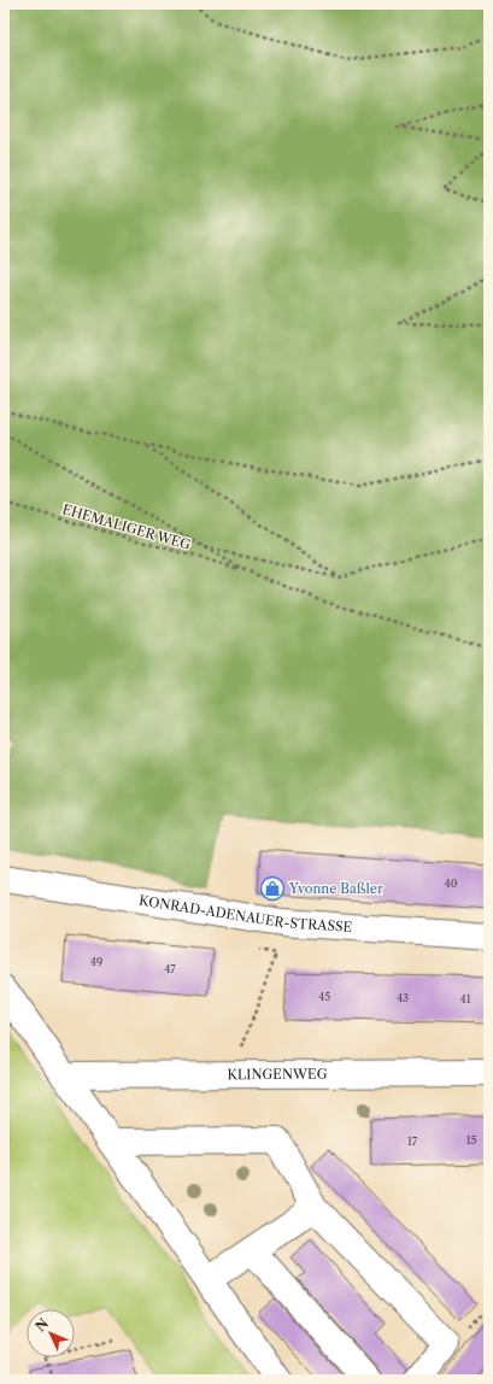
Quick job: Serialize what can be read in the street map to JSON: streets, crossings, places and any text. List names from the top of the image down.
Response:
{
  "streets": {
    "street": ["KONRAD-ADENAUER-STRASSE", "KLINGENWEG"],
    "path": ["EHEMALIGER WEG"]
  },
  "places": {
    "shop": ["Yvonne Baßler"]
  },
  "house_numbers": [
    "40",
    "49",
    "47",
    "45",
    "43",
    "41",
    "15",
    "17"
  ],
  "north": "top left"
}
